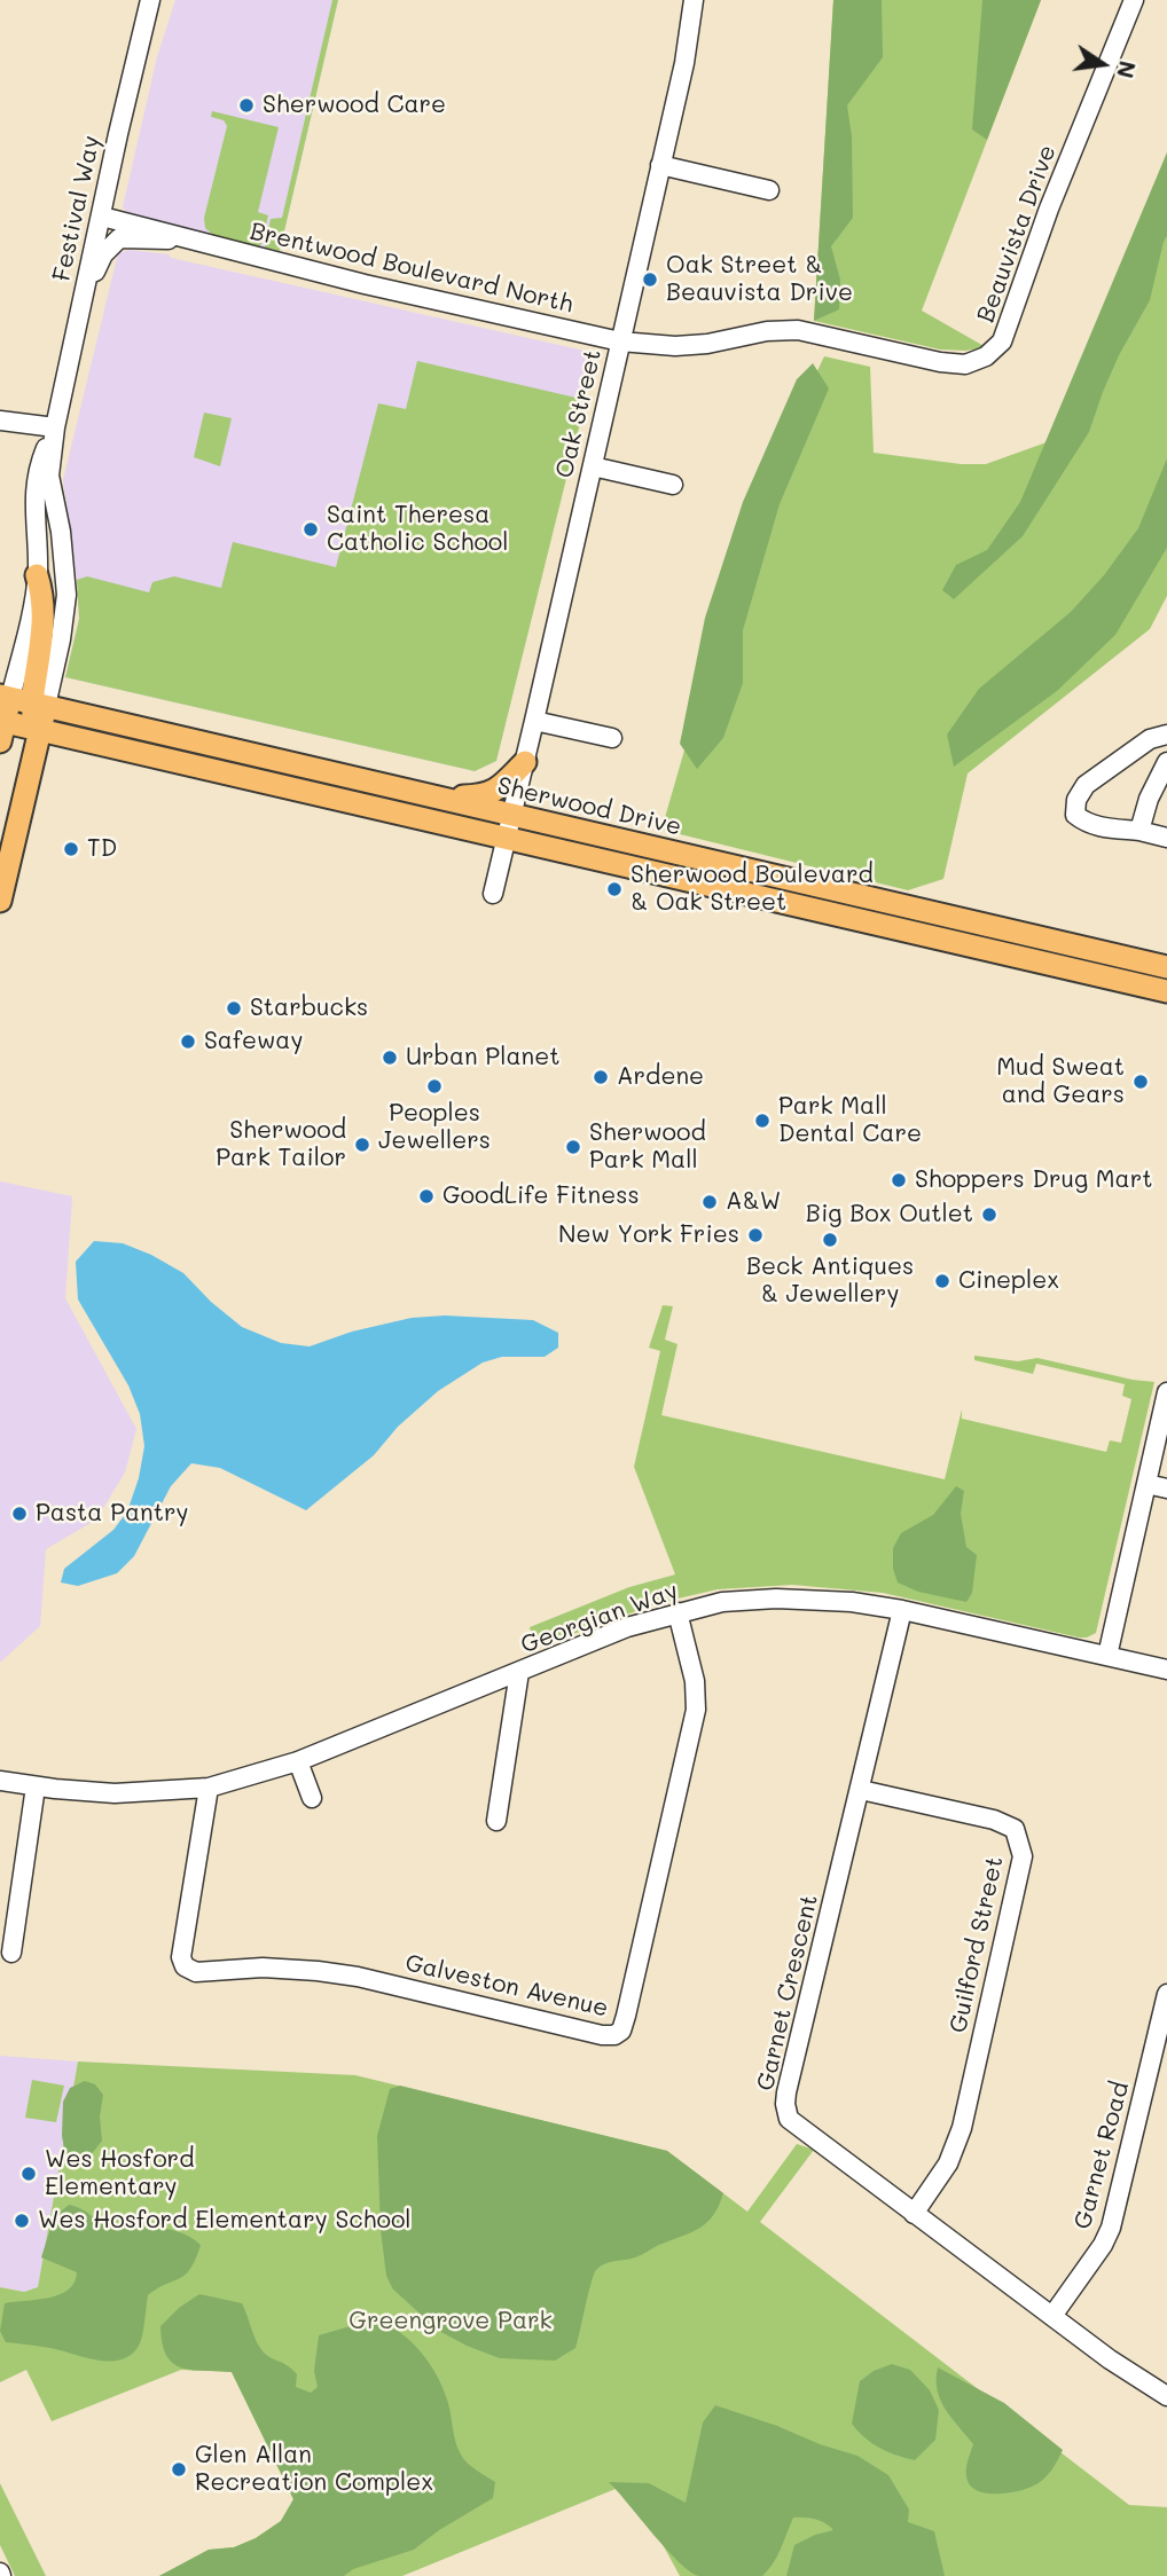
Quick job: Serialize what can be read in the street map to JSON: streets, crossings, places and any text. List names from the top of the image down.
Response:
{
  "streets": {
    "main road": ["Sherwood Drive"],
    "street": [
      "Festival Way",
      "Beauvista Drive",
      "Brentwood Boulevard North",
      "Oak Street",
      "Georgian Way",
      "Guilford Street",
      "Galveston Avenue",
      "Garnet Crescent",
      "Garnet Road"
    ]
  },
  "crossings": [
    ["Festival Way", "Sherwood Drive"],
    ["Beauvista Drive", "Brentwood Boulevard North"],
    ["Beauvista Drive", "Oak Street"],
    ["Brentwood Boulevard North", "Oak Street"],
    ["Oak Street", "Sherwood Drive"],
    ["Georgian Way", "Galveston Avenue"],
    ["Georgian Way", "Garnet Crescent"],
    ["Guilford Street", "Garnet Crescent"],
    ["Garnet Crescent", "Garnet Road"]
  ],
  "parks": ["Greengrove Park"],
  "places": [
    "Sherwood Care",
    "Oak Street & Beauvista Drive",
    "Saint Theresa Catholic School",
    "TD",
    "Sherwood Boulevard & Oak Street",
    "Starbucks",
    "Safeway",
    "Urban Planet",
    "Ardene",
    "Mud Sweat and Gears",
    "Peoples Jewellers",
    "Park Mall Dental Care",
    "Sherwood Park Tailor",
    "Sherwood Park Mall",
    "Shoppers Drug Mart",
    "GoodLife Fitness",
    "A&W",
    "Big Box Outlet",
    "New York Fries",
    "Beck Antiques & Jewellery",
    "Cineplex",
    "Pasta Pantry",
    "Wes Hosford Elementary",
    "Wes Hosford Elementary School",
    "Glen Allan Recreation Complex"
  ],
  "north": "right"
}
